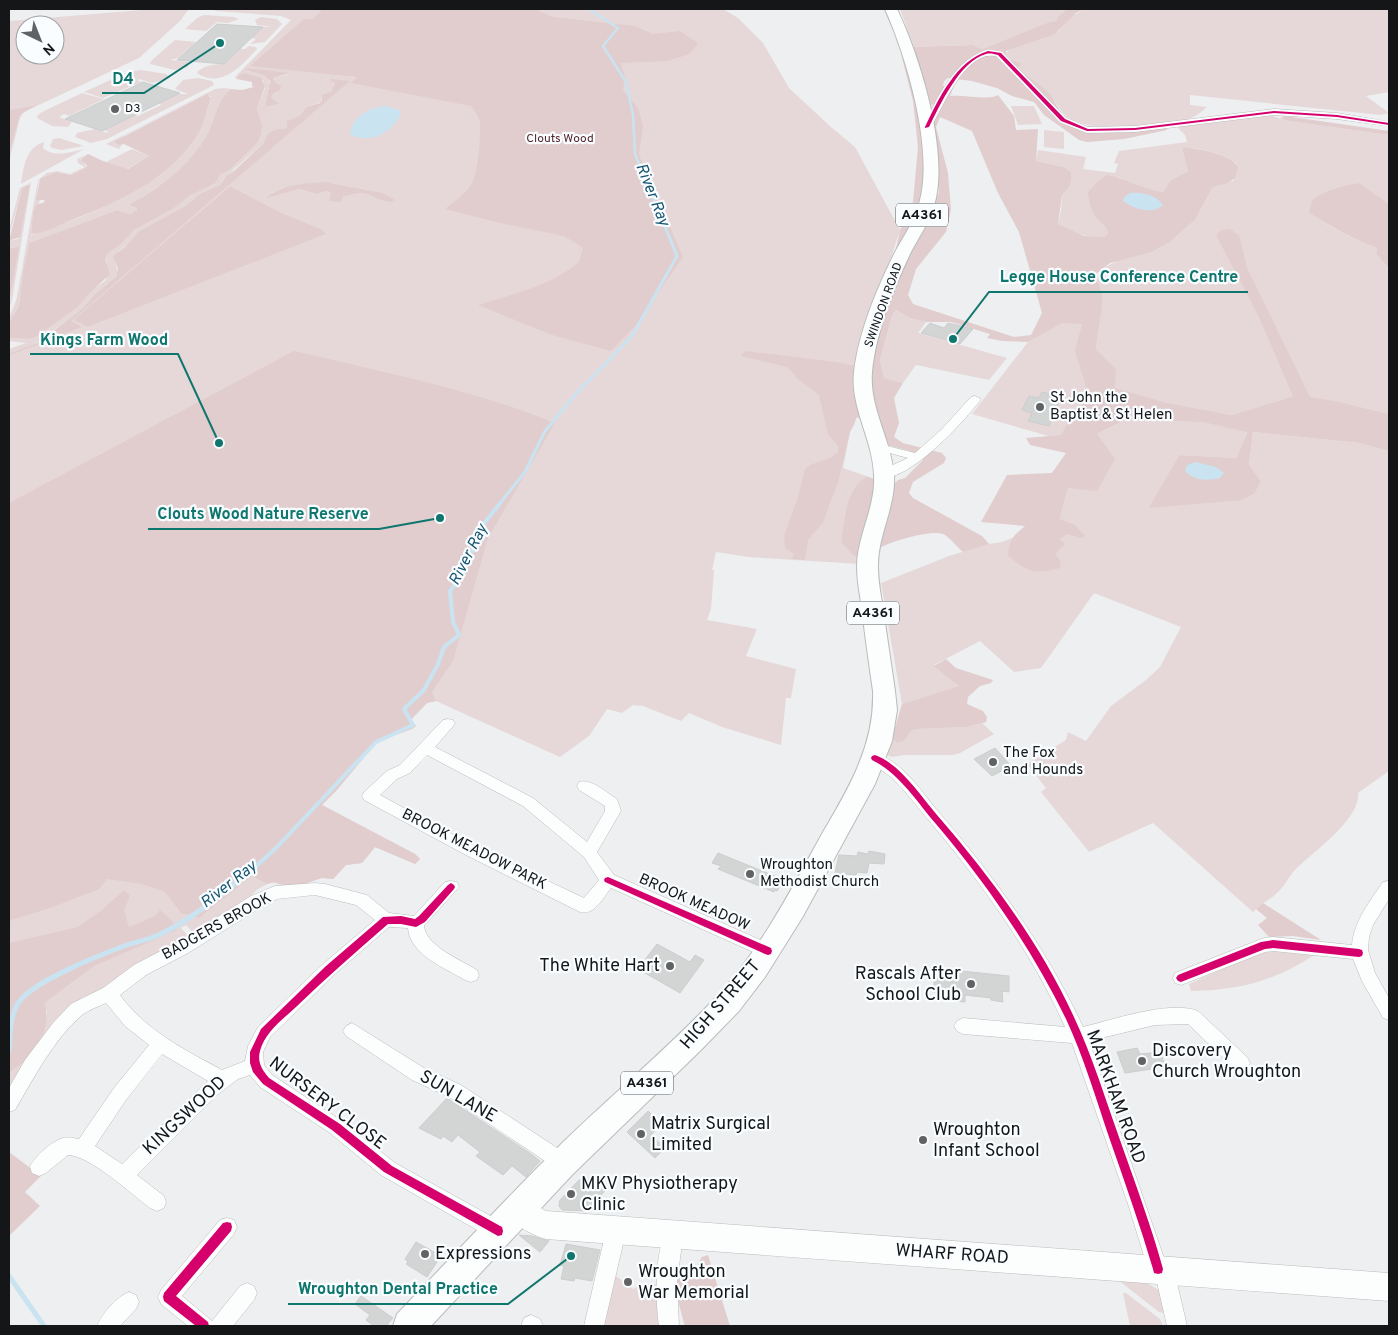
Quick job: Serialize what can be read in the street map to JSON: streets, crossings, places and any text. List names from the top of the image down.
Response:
{
  "streets": {
    "main road": [
      "A4361",
      "SWINDON ROAD",
      "HIGH STREET",
      "WHARF ROAD"
    ],
    "street": [
      "BROOK MEADOW PARK",
      "BROOK MEADOW",
      "BADGERS BROOK",
      "SUN LANE",
      "MARKHAM ROAD",
      "NURSERY CLOSE",
      "KINGSWOOD"
    ]
  },
  "crossings": [
    ["A4361", "SWINDON ROAD"],
    ["A4361", "HIGH STREET"],
    ["A4361", "MARKHAM ROAD"],
    ["BROOK MEADOW PARK", "BROOK MEADOW"],
    ["BROOK MEADOW", "HIGH STREET"],
    ["BADGERS BROOK", "NURSERY CLOSE"],
    ["HIGH STREET", "SUN LANE"],
    ["HIGH STREET", "MARKHAM ROAD"],
    ["HIGH STREET", "NURSERY CLOSE"],
    ["HIGH STREET", "WHARF ROAD"],
    ["MARKHAM ROAD", "WHARF ROAD"],
    ["NURSERY CLOSE", "KINGSWOOD"],
    ["NURSERY CLOSE", "WHARF ROAD"]
  ],
  "water": ["River Ray"],
  "parks": ["Clouts Wood"],
  "places": [
    "D4",
    "D3",
    "Legge House Conference Centre",
    "St John the Baptist & St Helen",
    "Kings Farm Wood",
    "Clouts Wood Nature Reserve",
    "The Fox and Hounds",
    "Wroughton Methodist Church",
    "The White Hart",
    "Rascals After School Club",
    "Discovery Church Wroughton",
    "Matrix Surgical Limited",
    "Wroughton Infant School",
    "MKV Physiotherapy Clinic",
    "Expressions",
    "Wroughton Dental Practice",
    "Wroughton War Memorial"
  ],
  "north": "bottom right"
}
